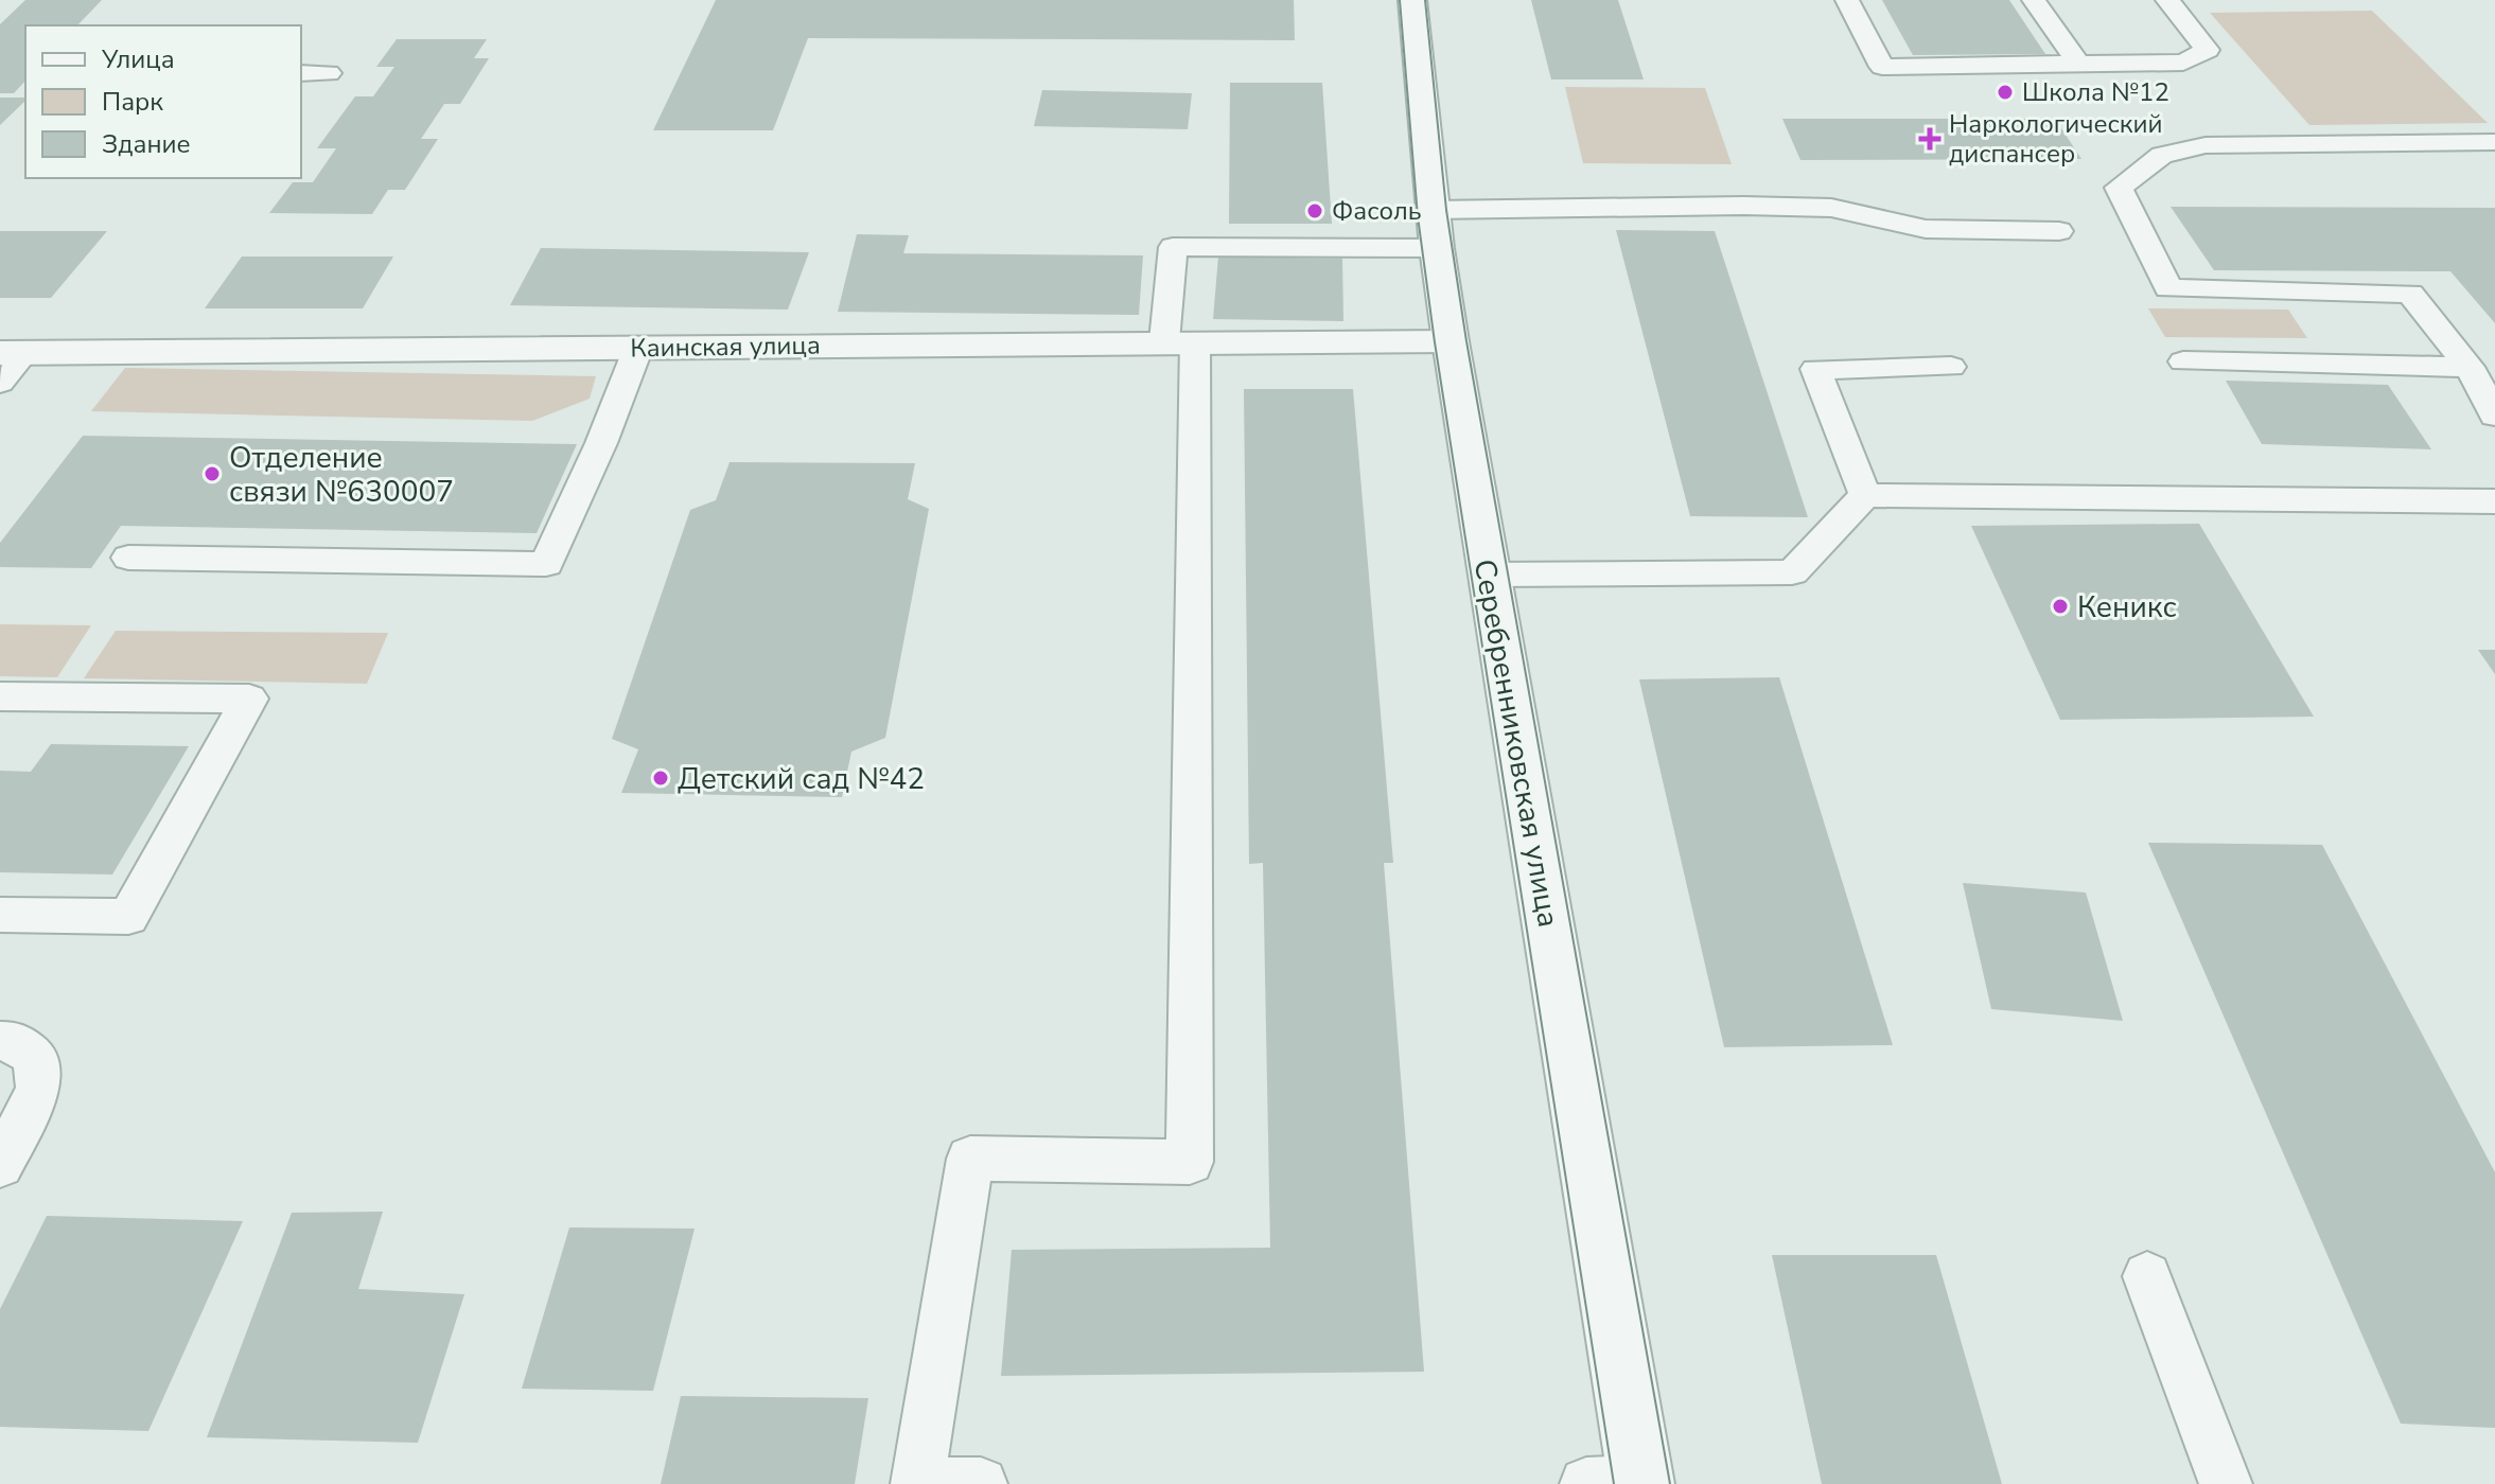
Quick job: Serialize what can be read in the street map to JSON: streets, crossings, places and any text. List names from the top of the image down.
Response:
{
  "streets": {
    "street": ["Каинская улица", "Серебренниковская улица"]
  },
  "crossings": [
    ["Каинская улица", "Серебренниковская улица"]
  ],
  "places": {
    "other": [
      "Школа №12",
      "Фасоль",
      "Отделение связи №630007",
      "Кеникс",
      "Детский сад №42"
    ],
    "health": ["Наркологический диспансер"]
  },
  "legend": ["Улица", "Парк", "Здание"]
}
